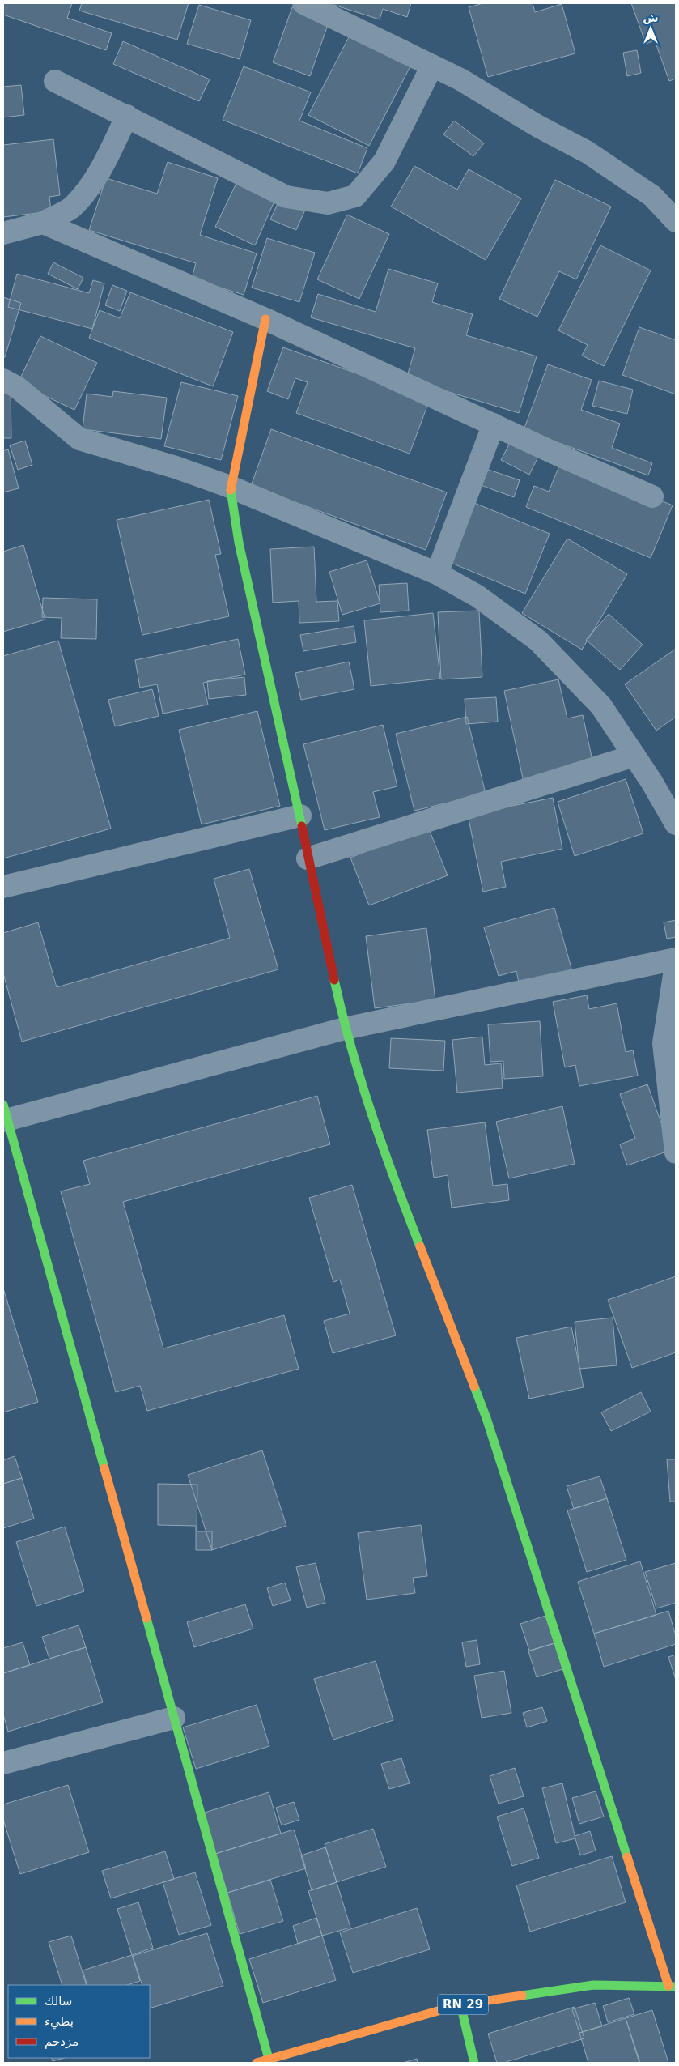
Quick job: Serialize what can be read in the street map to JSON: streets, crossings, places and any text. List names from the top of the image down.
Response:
{
  "streets": {
    "street": ["RN 29"]
  },
  "legend": ["سالك", "بطيء", "مزدحم"],
  "north": "top"
}
